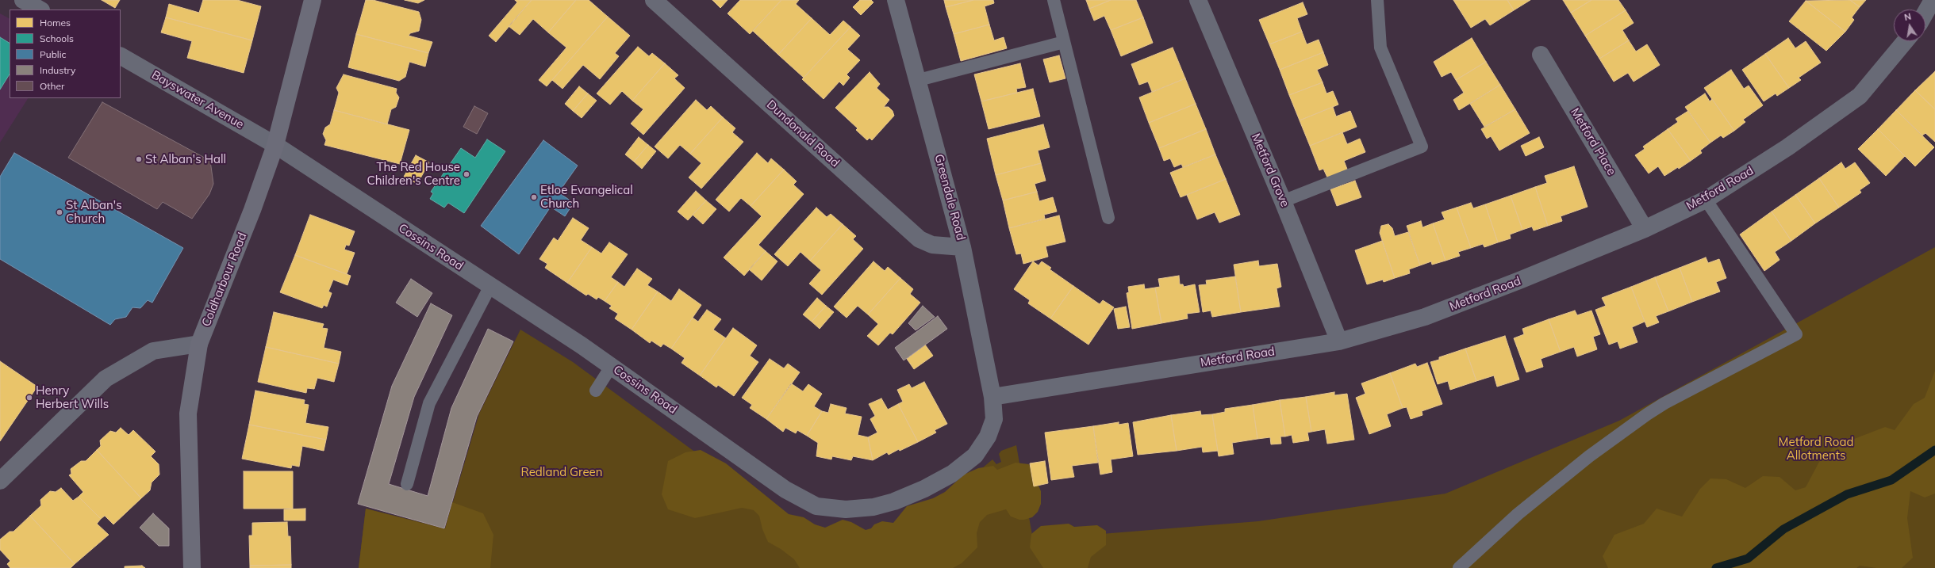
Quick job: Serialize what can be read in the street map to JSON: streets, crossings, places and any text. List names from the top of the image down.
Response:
{
  "streets": {
    "main road": ["Coldharbour Road"],
    "street": [
      "Bayswater Avenue",
      "Dundonald Road",
      "Metford Place",
      "Metford Grove",
      "Metford Road",
      "Greendale Road",
      "Cossins Road"
    ]
  },
  "crossings": [
    ["Bayswater Avenue", "Cossins Road"],
    ["Bayswater Avenue", "Coldharbour Road"],
    ["Dundonald Road", "Greendale Road"],
    ["Metford Place", "Metford Road"],
    ["Metford Grove", "Metford Road"],
    ["Metford Road", "Greendale Road"],
    ["Metford Road", "Cossins Road"],
    ["Greendale Road", "Cossins Road"],
    ["Cossins Road", "Coldharbour Road"]
  ],
  "parks": ["Metford Road Allotments", "Redland Green"],
  "places": [
    "St Alban's Hall",
    "The Red House Children's Centre",
    "Etloe Evangelical Church",
    "St Alban's Church",
    "Henry Herbert Wills"
  ],
  "legend": [
    "Homes",
    "Schools",
    "Public",
    "Industry",
    "Other"
  ],
  "north": "top"
}
